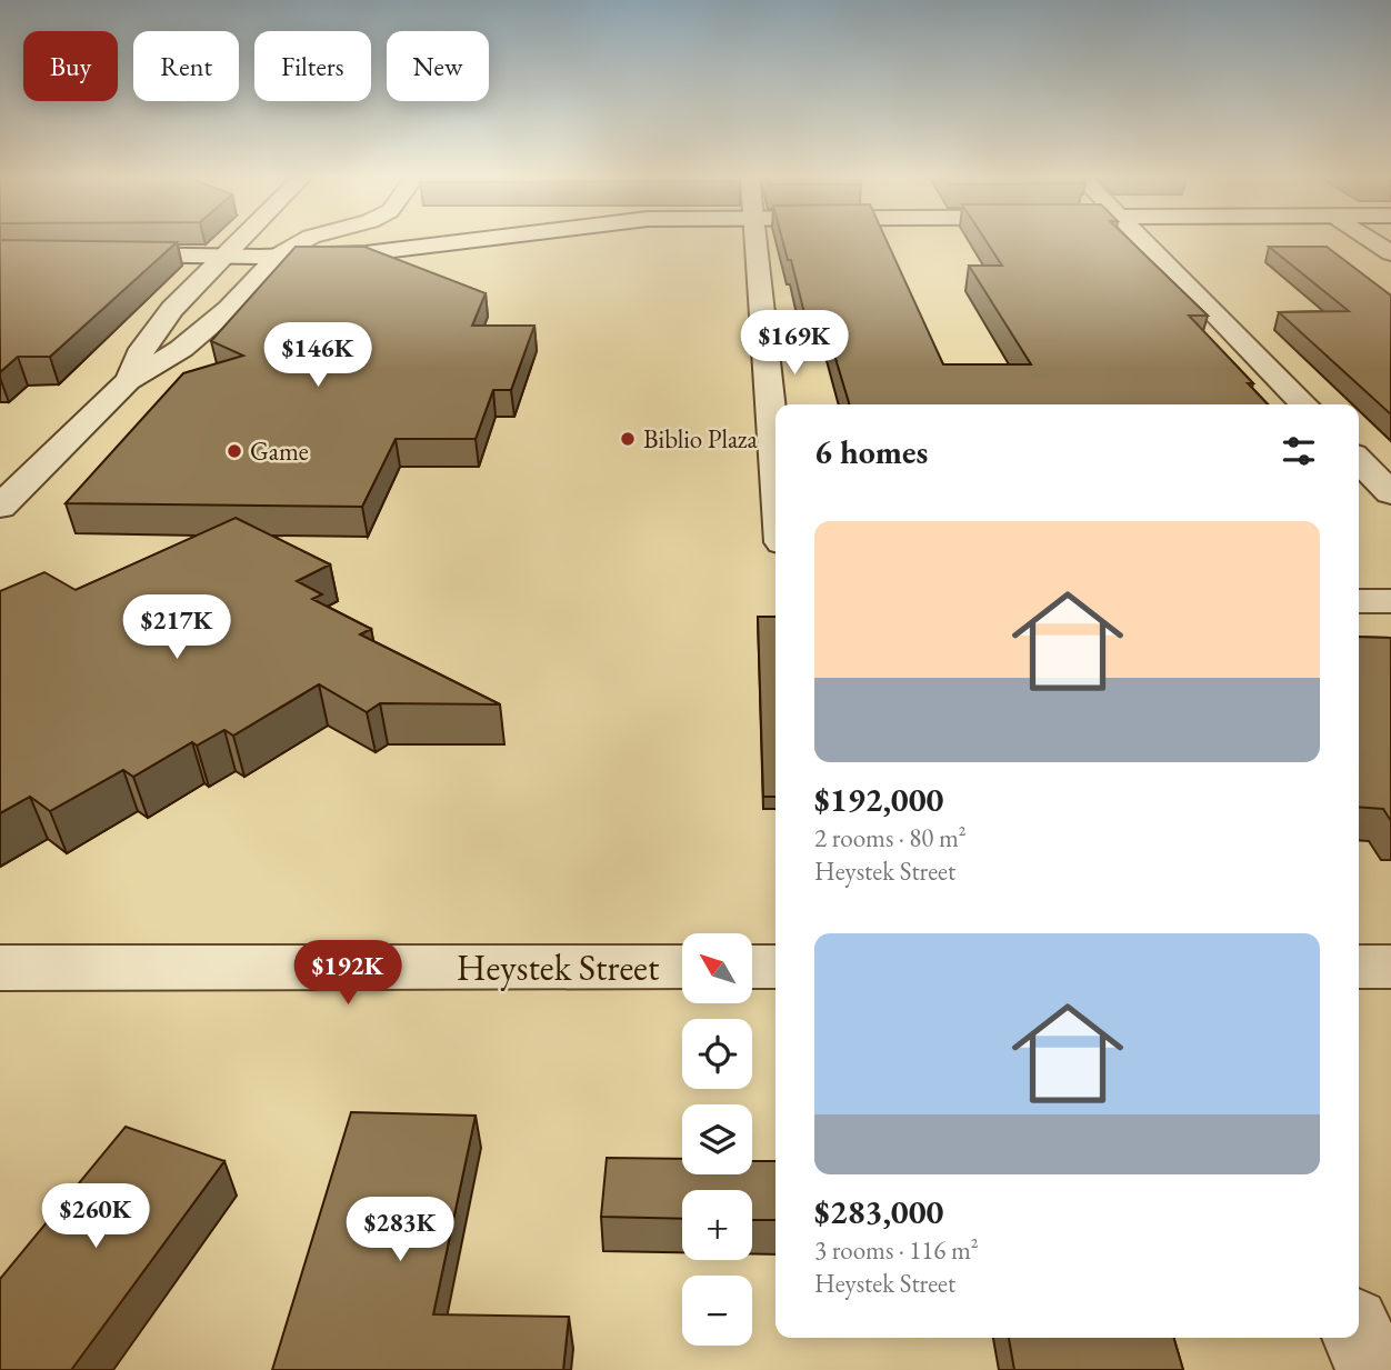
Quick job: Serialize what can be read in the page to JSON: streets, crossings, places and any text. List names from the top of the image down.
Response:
{
  "streets": {
    "street": ["Heystek Street"]
  },
  "places": ["Biblio Plaza", "Game"],
  "north": "top left",
  "page": {
    "chip": [
      "Buy",
      "Rent",
      "Filters",
      "New"
    ],
    "price": [
      "$169K",
      "$146K",
      "$217K",
      "$192K",
      "$260K",
      "$283K"
    ],
    "heading": "6 homes",
    "list": [
      {
        "name": "$192,000",
        "note": "2 rooms · 80 m² · Heystek Street"
      },
      {
        "name": "$283,000",
        "note": "3 rooms · 116 m² · Heystek Street"
      }
    ],
    "map_buttons": ["+", "−"]
  }
}
